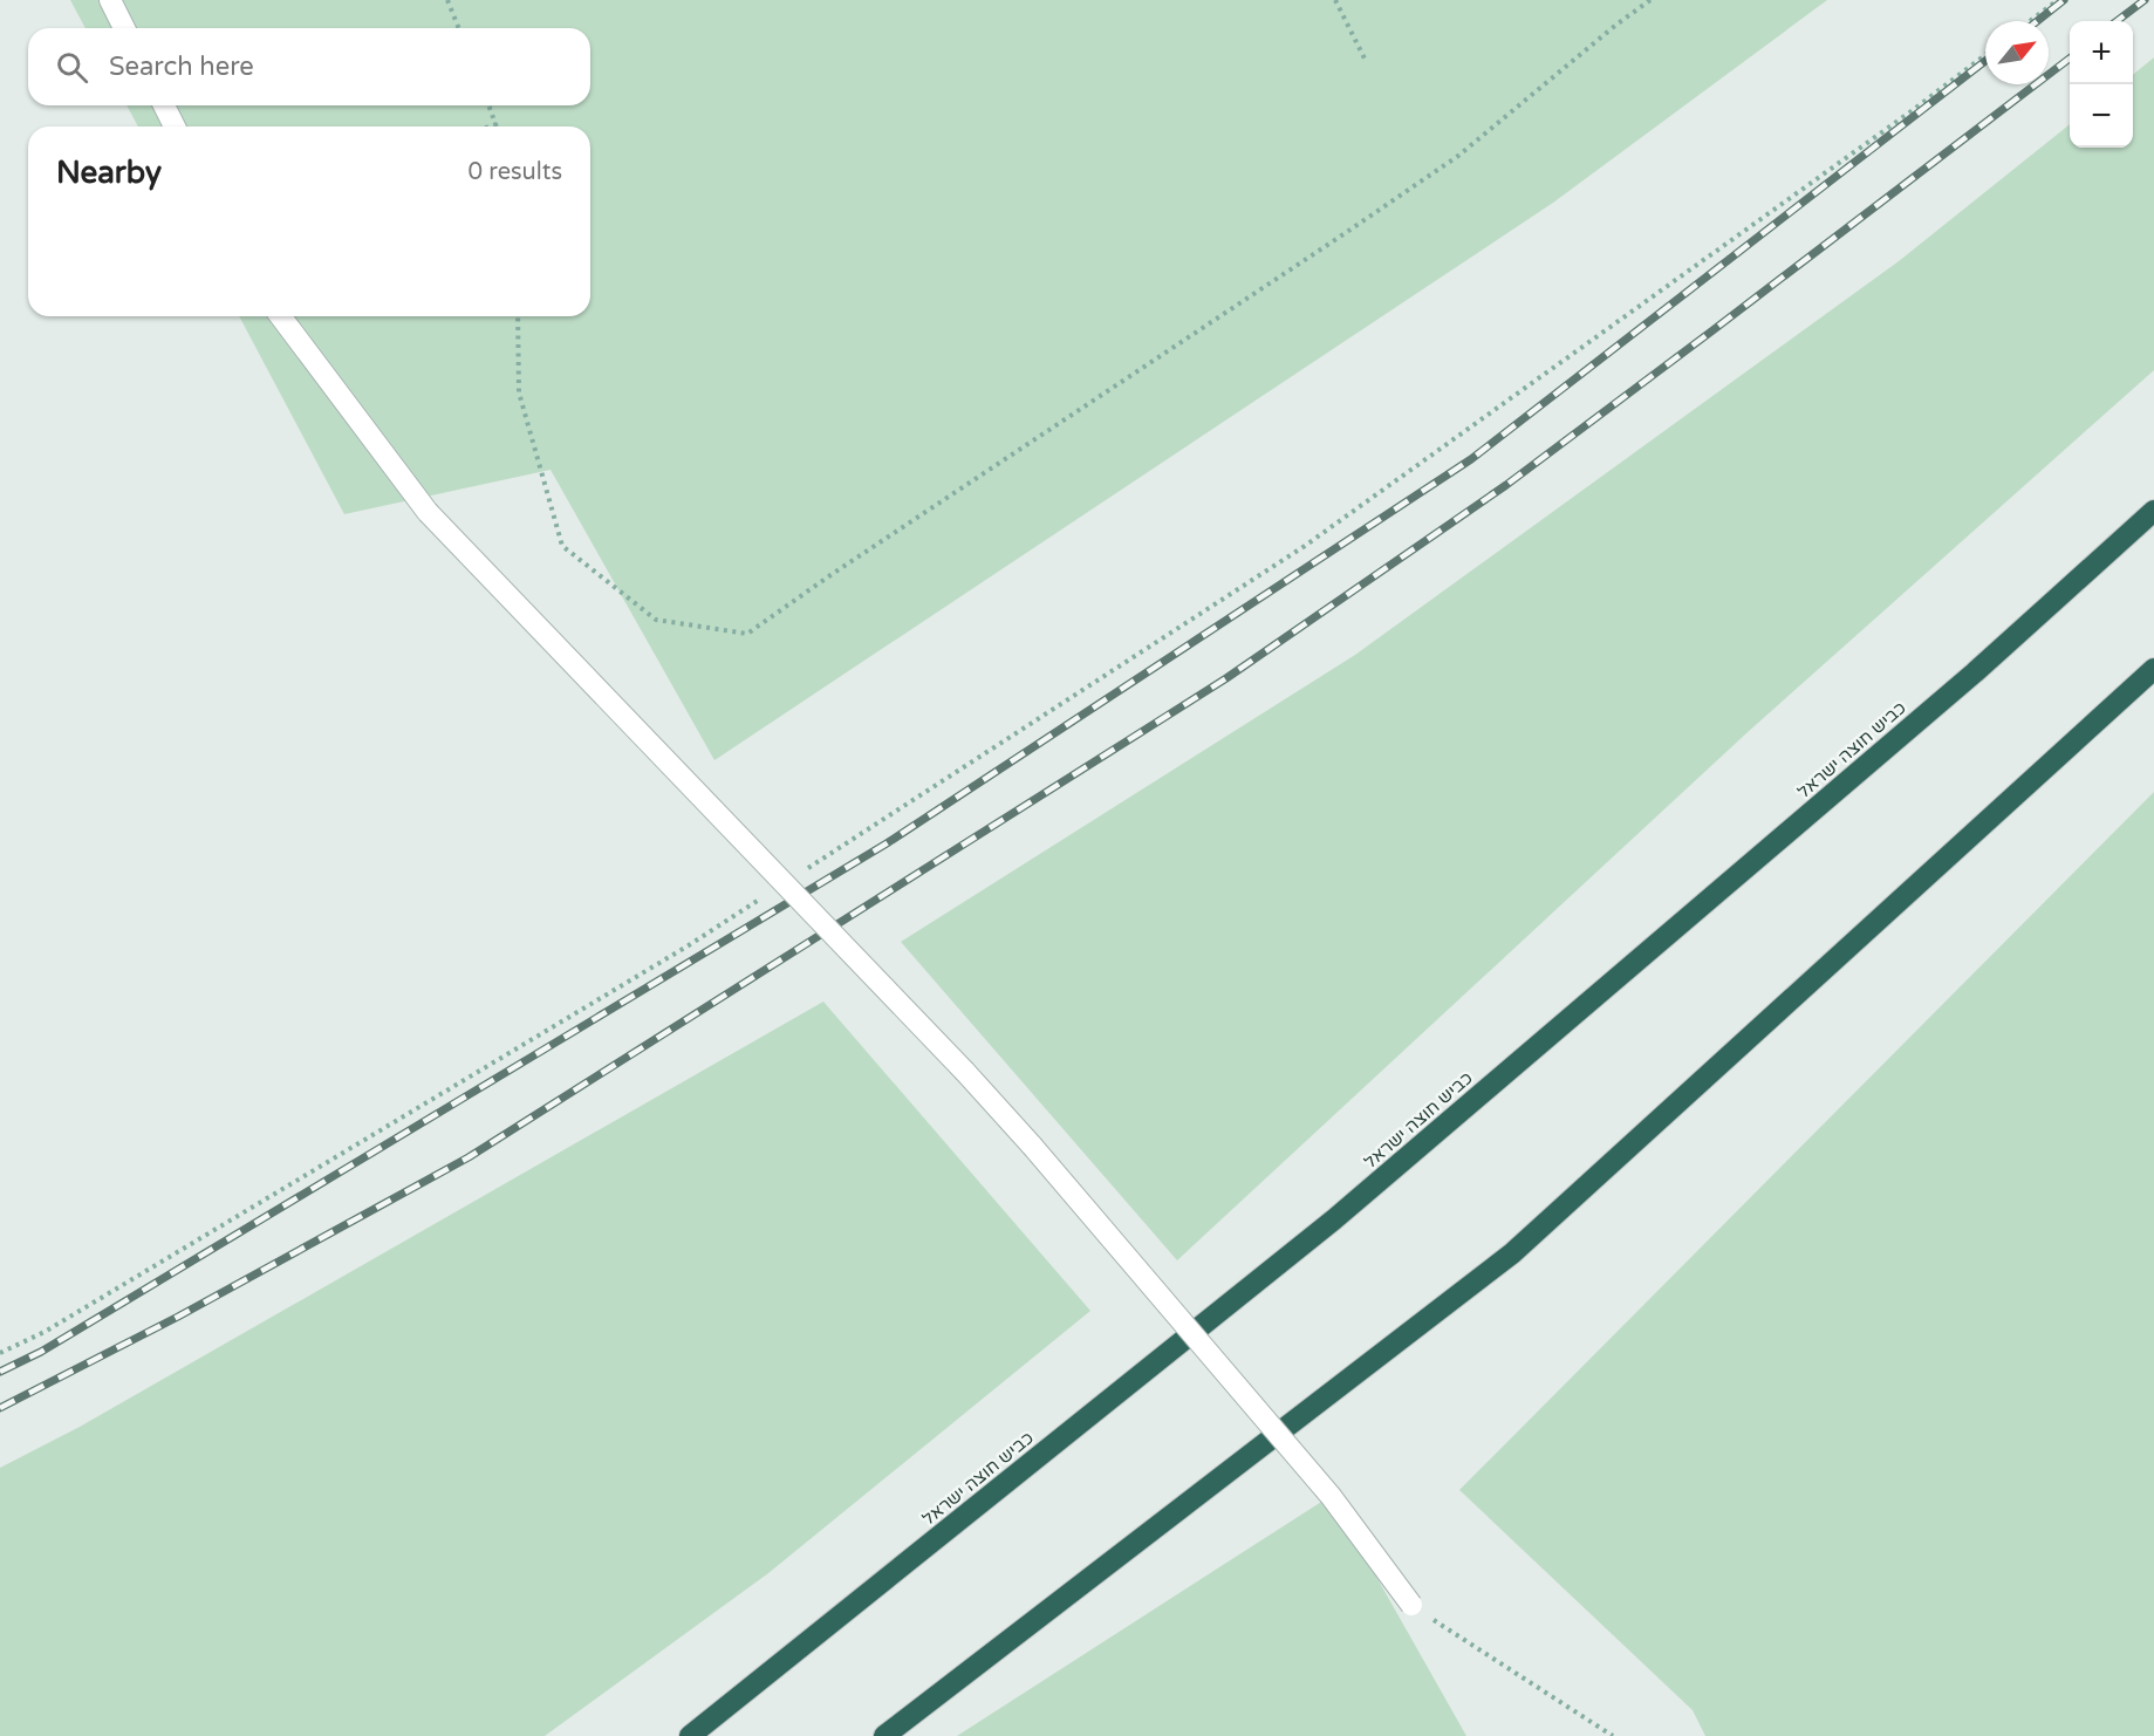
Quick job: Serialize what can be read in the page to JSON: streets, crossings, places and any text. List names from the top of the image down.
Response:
{
  "streets": {
    "highway": ["כביש חוצה ישראל"]
  },
  "north": "top right",
  "page": {
    "map_buttons": ["+", "−"],
    "search": "Search here",
    "heading": ["Nearby", "0 results"]
  }
}
